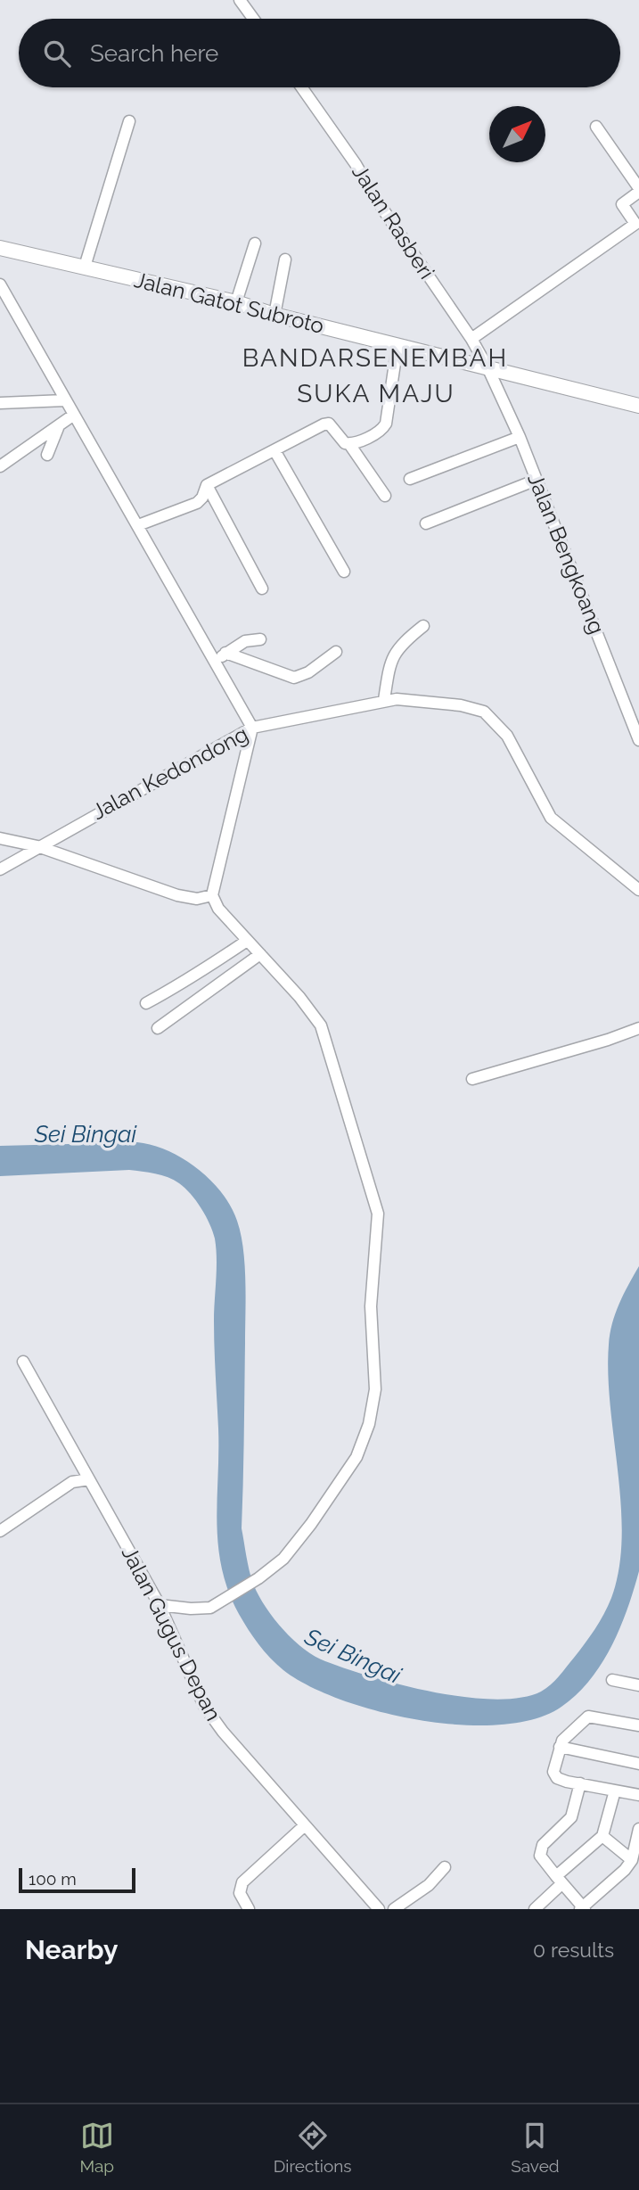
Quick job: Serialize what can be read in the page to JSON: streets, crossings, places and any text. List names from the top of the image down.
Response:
{
  "streets": {
    "main road": ["Jalan Gatot Subroto"],
    "street": [
      "Jalan Rasberi",
      "Jalan Bengkoang",
      "Jalan Kedondong",
      "Jalan Gugus Depan"
    ]
  },
  "crossings": [
    ["Jalan Rasberi", "Jalan Gatot Subroto"],
    ["Jalan Rasberi", "Jalan Bengkoang"],
    ["Jalan Gatot Subroto", "Jalan Bengkoang"]
  ],
  "districts": ["BANDARSENEMBAH", "SUKA MAJU"],
  "water": ["Sei Bingai"],
  "scale_bar": "100 m",
  "north": "top right",
  "page": {
    "search": "Search here",
    "scale": "100 m",
    "heading": ["Nearby", "0 results"],
    "nav": ["Map", "Directions", "Saved"]
  }
}
